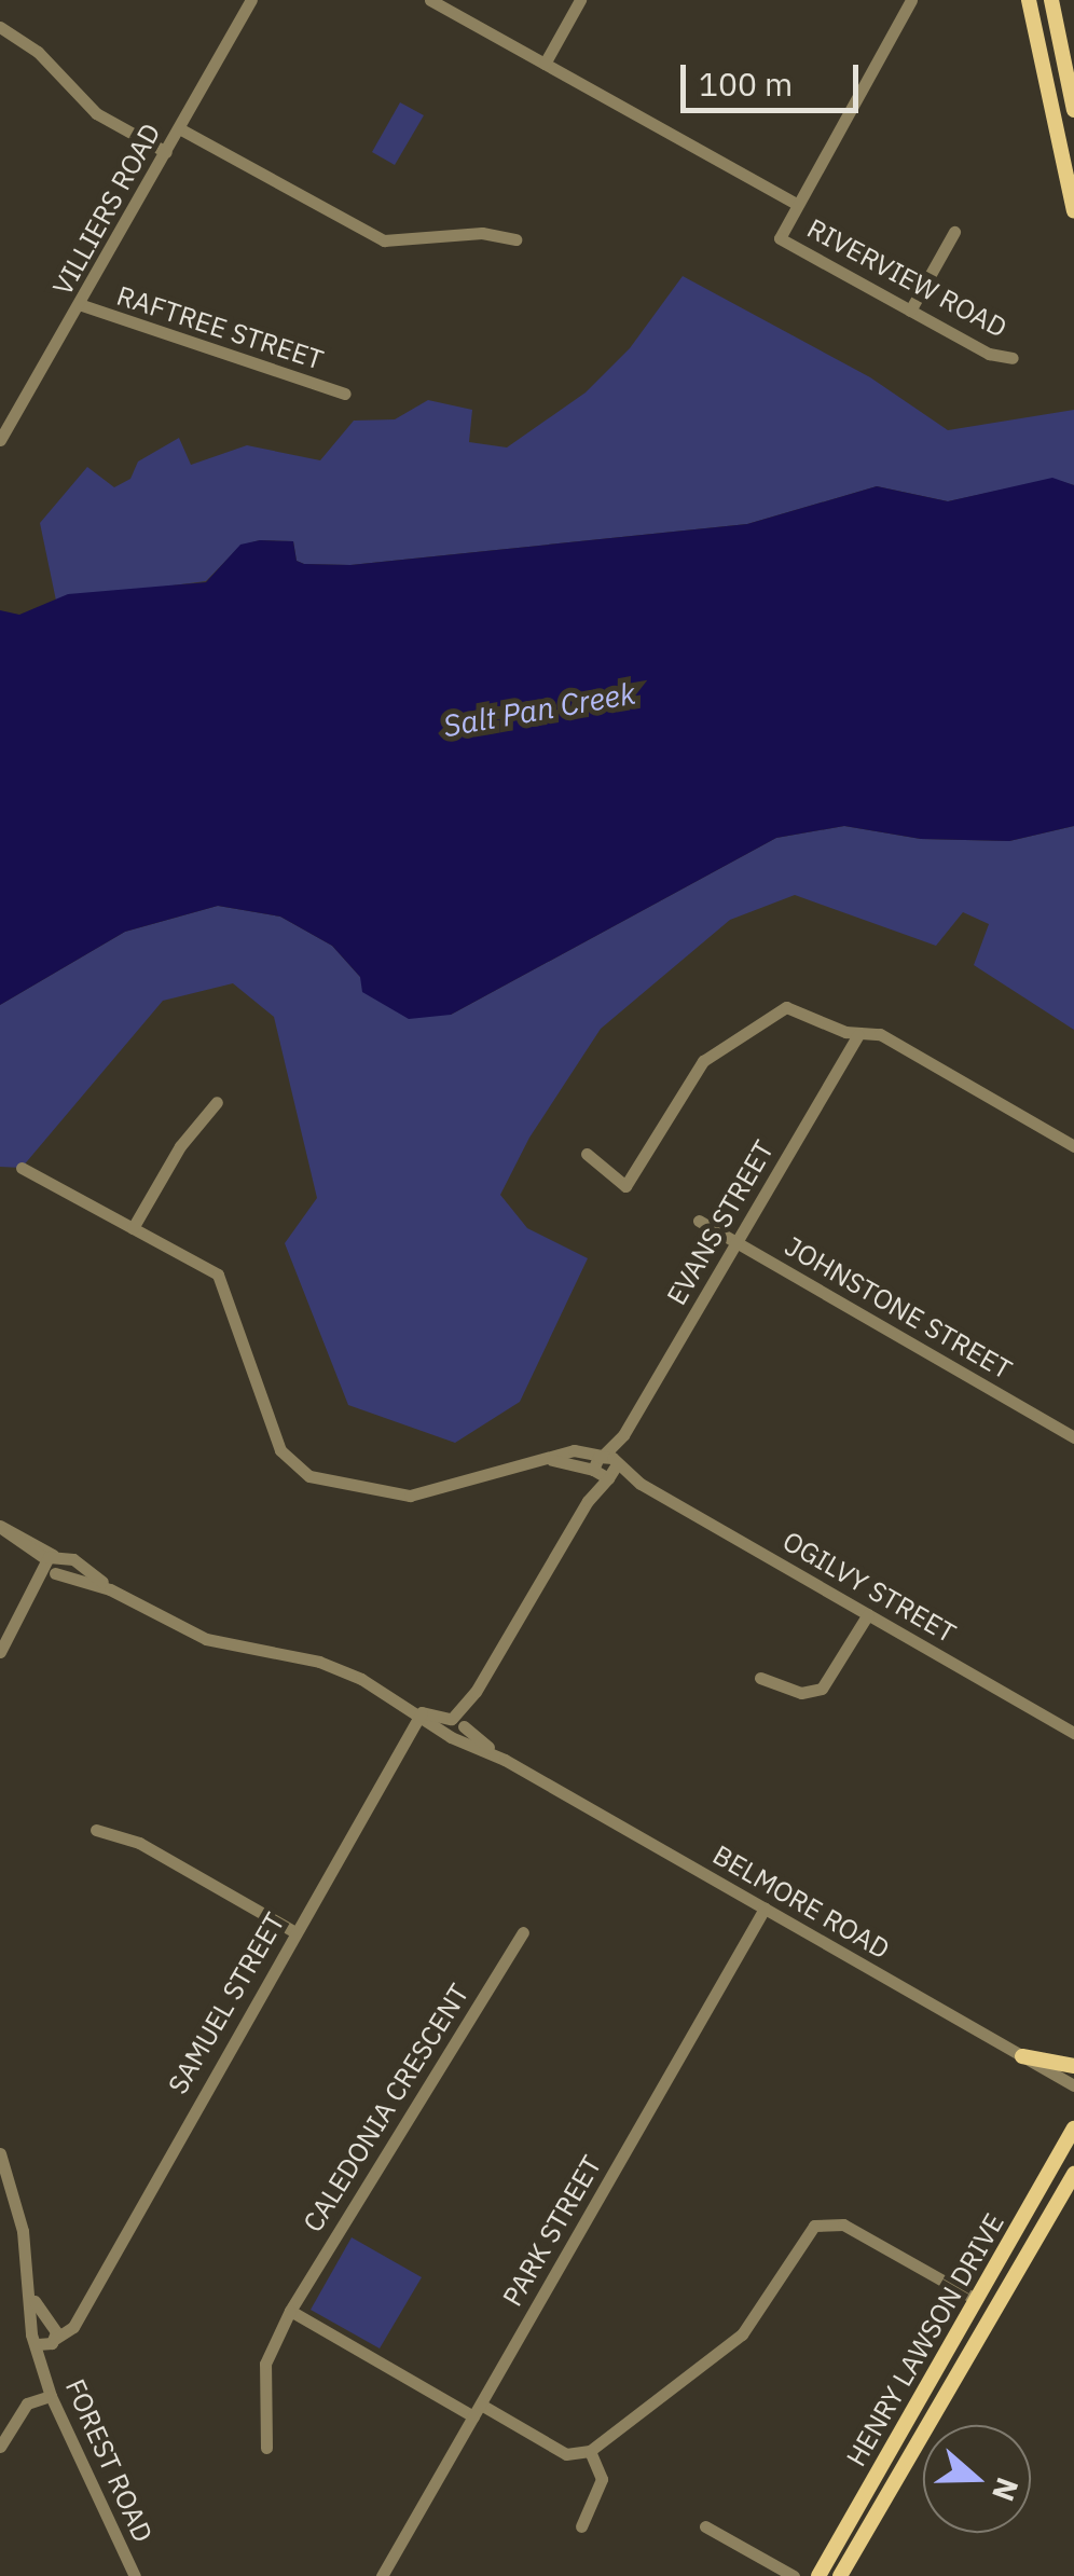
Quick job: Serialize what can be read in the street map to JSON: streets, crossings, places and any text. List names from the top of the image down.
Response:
{
  "streets": {
    "main road": ["HENRY LAWSON DRIVE"],
    "street": [
      "VILLIERS ROAD",
      "RIVERVIEW ROAD",
      "RAFTREE STREET",
      "EVANS STREET",
      "JOHNSTONE STREET",
      "OGILVY STREET",
      "BELMORE ROAD",
      "SAMUEL STREET",
      "CALEDONIA CRESCENT",
      "PARK STREET",
      "FOREST ROAD"
    ]
  },
  "crossings": [
    ["VILLIERS ROAD", "RAFTREE STREET"],
    ["EVANS STREET", "JOHNSTONE STREET"],
    ["EVANS STREET", "OGILVY STREET"],
    ["EVANS STREET", "BELMORE ROAD"],
    ["BELMORE ROAD", "SAMUEL STREET"],
    ["BELMORE ROAD", "PARK STREET"],
    ["SAMUEL STREET", "FOREST ROAD"]
  ],
  "water": ["Salt Pan Creek"],
  "scale_bar": "100 m",
  "north": "right"
}
